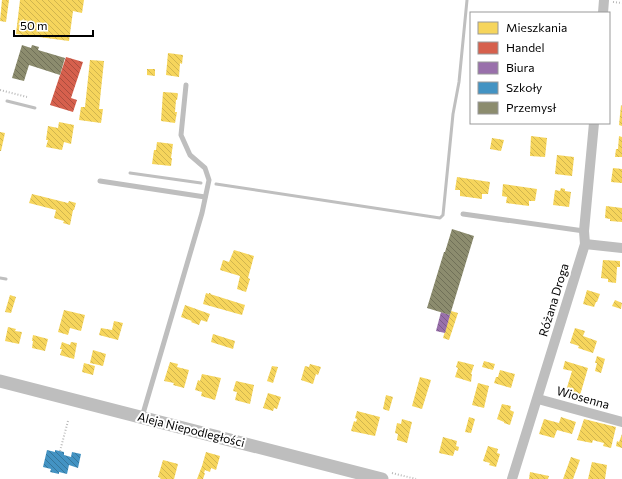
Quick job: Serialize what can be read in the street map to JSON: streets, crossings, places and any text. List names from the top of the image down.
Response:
{
  "streets": {
    "street": ["Różana Droga", "Wiosenna", "Aleja Niepodległości"]
  },
  "crossings": [
    ["Różana Droga", "Wiosenna"]
  ],
  "legend": [
    "Mieszkania",
    "Handel",
    "Biura",
    "Szkoły",
    "Przemysł"
  ],
  "scale_bar": "50 m"
}
